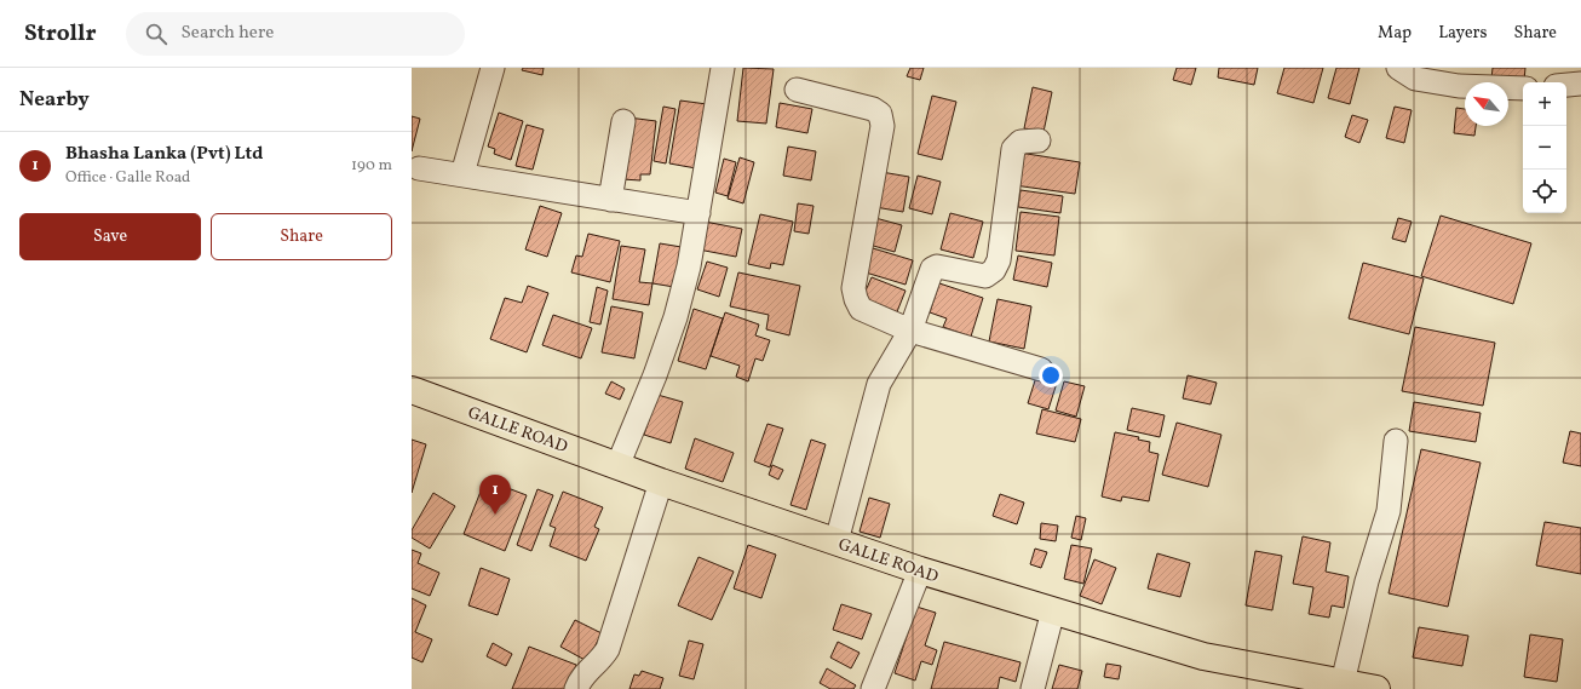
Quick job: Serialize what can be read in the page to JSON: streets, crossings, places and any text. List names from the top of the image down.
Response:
{
  "streets": {
    "highway": ["GALLE ROAD"]
  },
  "north": "top left",
  "page": {
    "header": "Strollr",
    "search": "Search here",
    "nav": ["Map", "Layers", "Share"],
    "heading": "Nearby",
    "map_buttons": ["+", "−"],
    "list": [
      {
        "mark": "1",
        "name": "Bhasha Lanka (Pvt) Ltd",
        "note": "Office · Galle Road",
        "value": "190 m"
      }
    ],
    "buttons": ["Save", "Share"],
    "pins": "1"
  }
}
